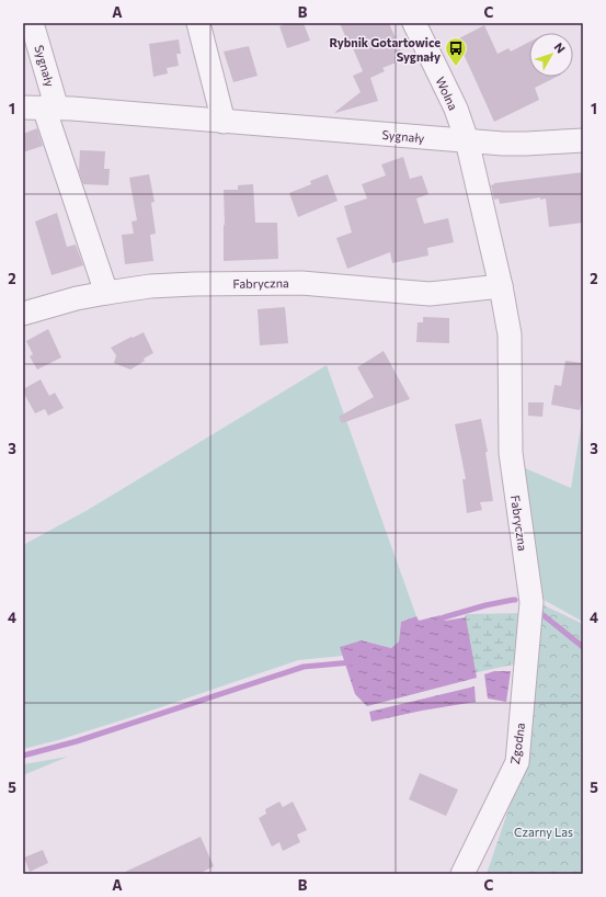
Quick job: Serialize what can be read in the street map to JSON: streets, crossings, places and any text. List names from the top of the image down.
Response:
{
  "streets": {
    "street": [
      "Sygnały",
      "Wolna",
      "Fabryczna",
      "Zgodna"
    ]
  },
  "crossings": [
    ["Sygnały", "Wolna"],
    ["Sygnały", "Fabryczna"],
    ["Wolna", "Fabryczna"],
    ["Fabryczna", "Zgodna"]
  ],
  "parks": ["Czarny Las"],
  "places": {
    "bus stop": ["Rybnik Gotartowice Sygnały"]
  },
  "north": "top right",
  "grid": {
    "columns": ["A", "B", "C"],
    "rows": [
      "1",
      "2",
      "3",
      "4",
      "5"
    ]
  }
}
